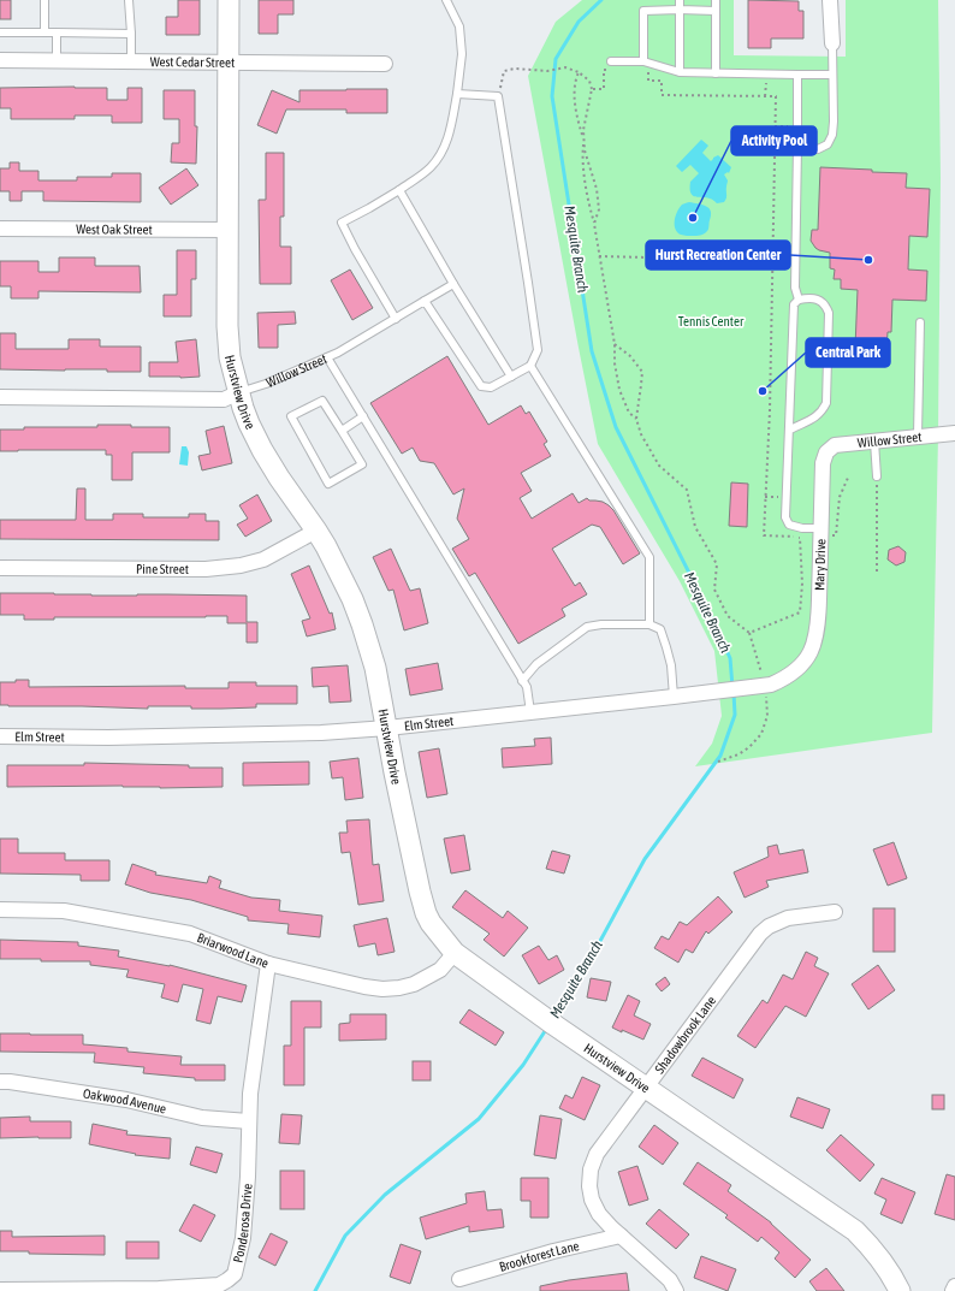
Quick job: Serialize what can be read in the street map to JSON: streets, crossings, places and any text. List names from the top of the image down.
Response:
{
  "streets": {
    "street": [
      "West Cedar Street",
      "West Oak Street",
      "Willow Street",
      "Hurstview Drive",
      "Mary Drive",
      "Pine Street",
      "Elm Street",
      "Briarwood Lane",
      "Shadowbrook Lane",
      "Oakwood Avenue",
      "Ponderosa Drive",
      "Brookforest Lane"
    ]
  },
  "crossings": [
    ["West Cedar Street", "Hurstview Drive"],
    ["West Oak Street", "Hurstview Drive"],
    ["Willow Street", "Hurstview Drive"],
    ["Willow Street", "Mary Drive"],
    ["Hurstview Drive", "Pine Street"],
    ["Hurstview Drive", "Elm Street"],
    ["Hurstview Drive", "Briarwood Lane"],
    ["Hurstview Drive", "Shadowbrook Lane"],
    ["Mary Drive", "Elm Street"],
    ["Briarwood Lane", "Ponderosa Drive"],
    ["Shadowbrook Lane", "Brookforest Lane"],
    ["Oakwood Avenue", "Ponderosa Drive"]
  ],
  "water": ["Mesquite Branch"],
  "parks": ["Tennis Center"],
  "places": ["Activity Pool", "Hurst Recreation Center", "Central Park"]
}
